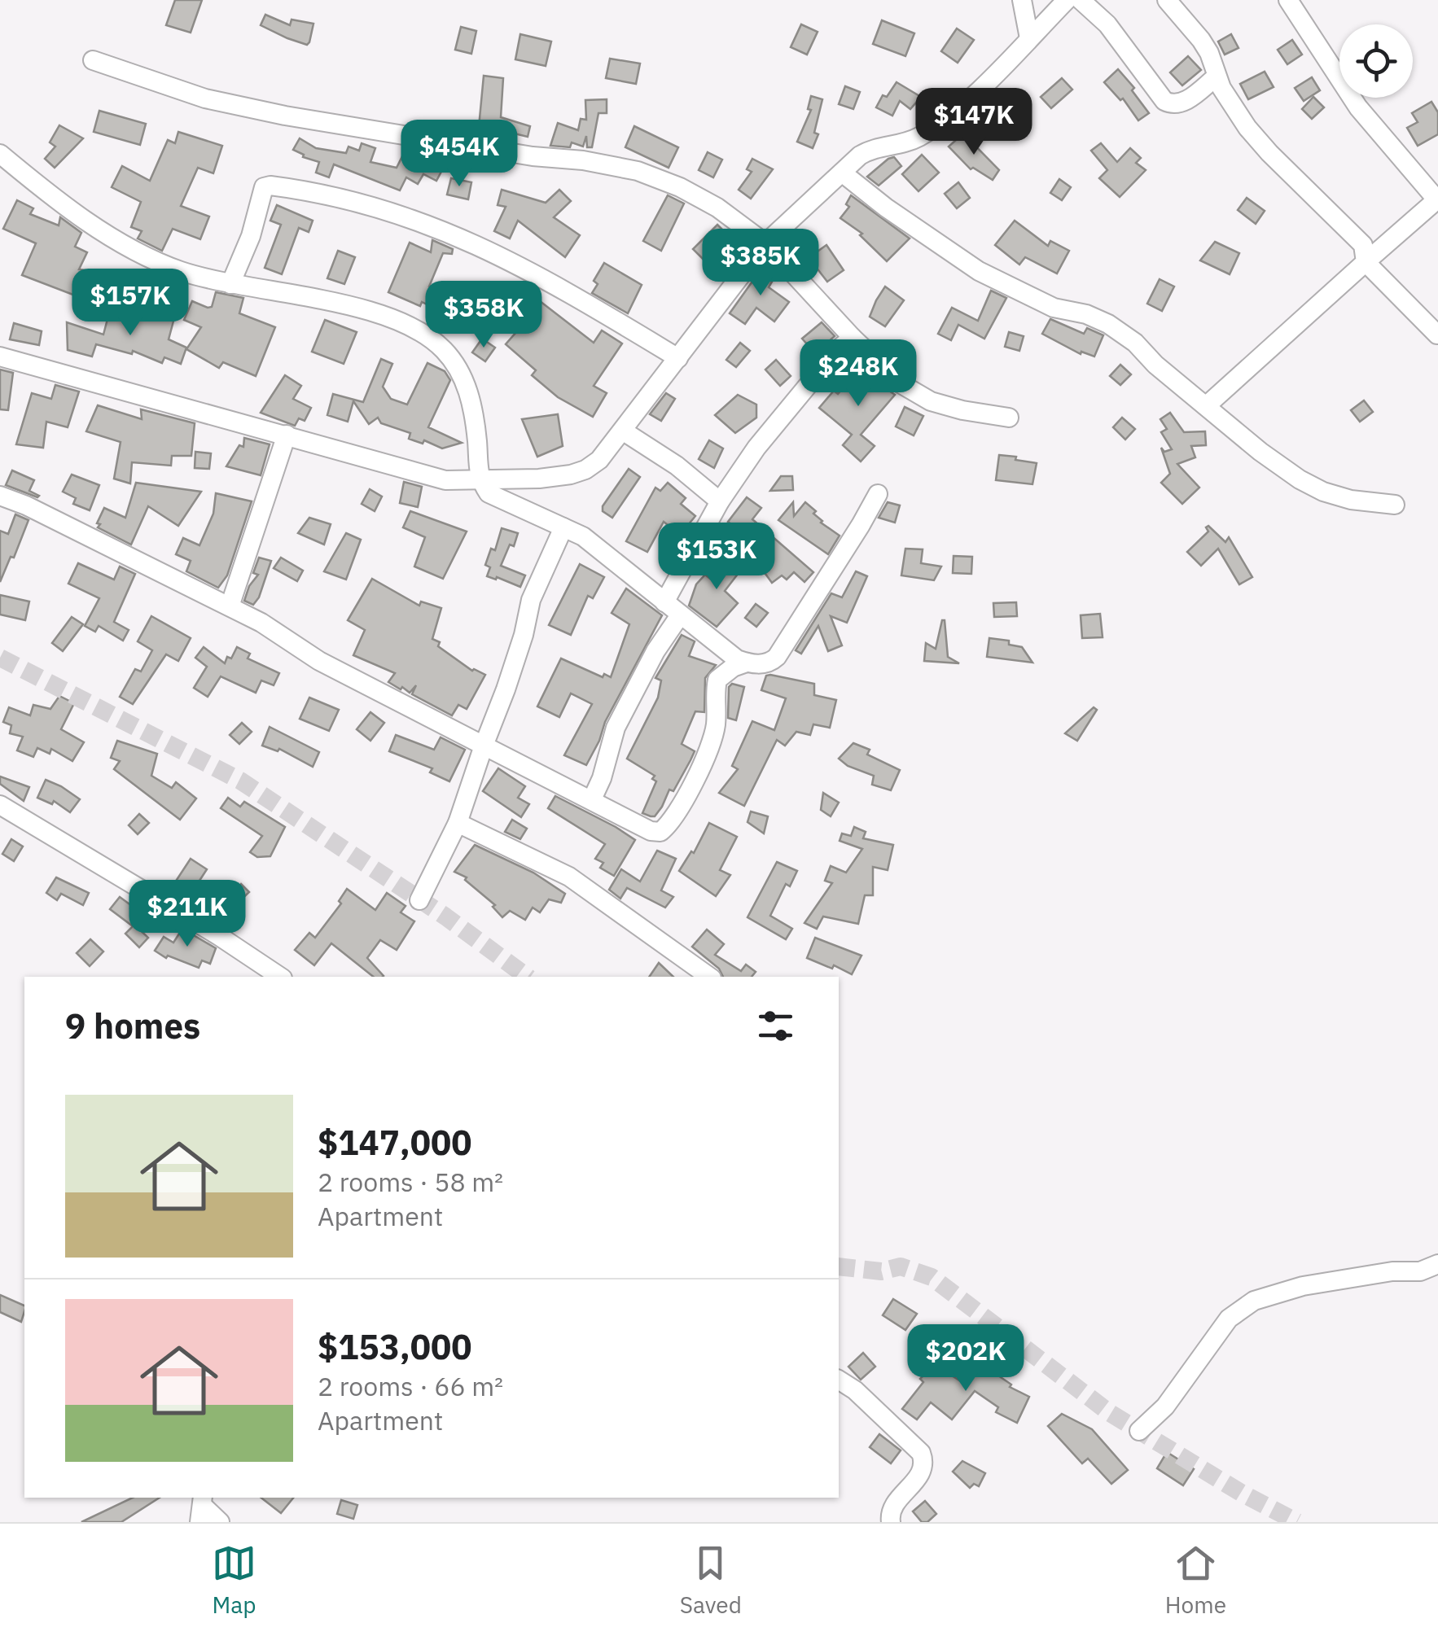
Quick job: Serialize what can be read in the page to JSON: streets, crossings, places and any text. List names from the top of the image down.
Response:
{
  "page": {
    "price": [
      "$147K",
      "$454K",
      "$385K",
      "$157K",
      "$358K",
      "$248K",
      "$153K",
      "$211K",
      "$202K"
    ],
    "heading": "9 homes",
    "list": [
      {
        "name": "$147,000",
        "note": "2 rooms · 58 m² · Apartment"
      },
      {
        "name": "$153,000",
        "note": "2 rooms · 66 m² · Apartment"
      }
    ],
    "tabs": ["Map", "Saved", "Home"]
  }
}
